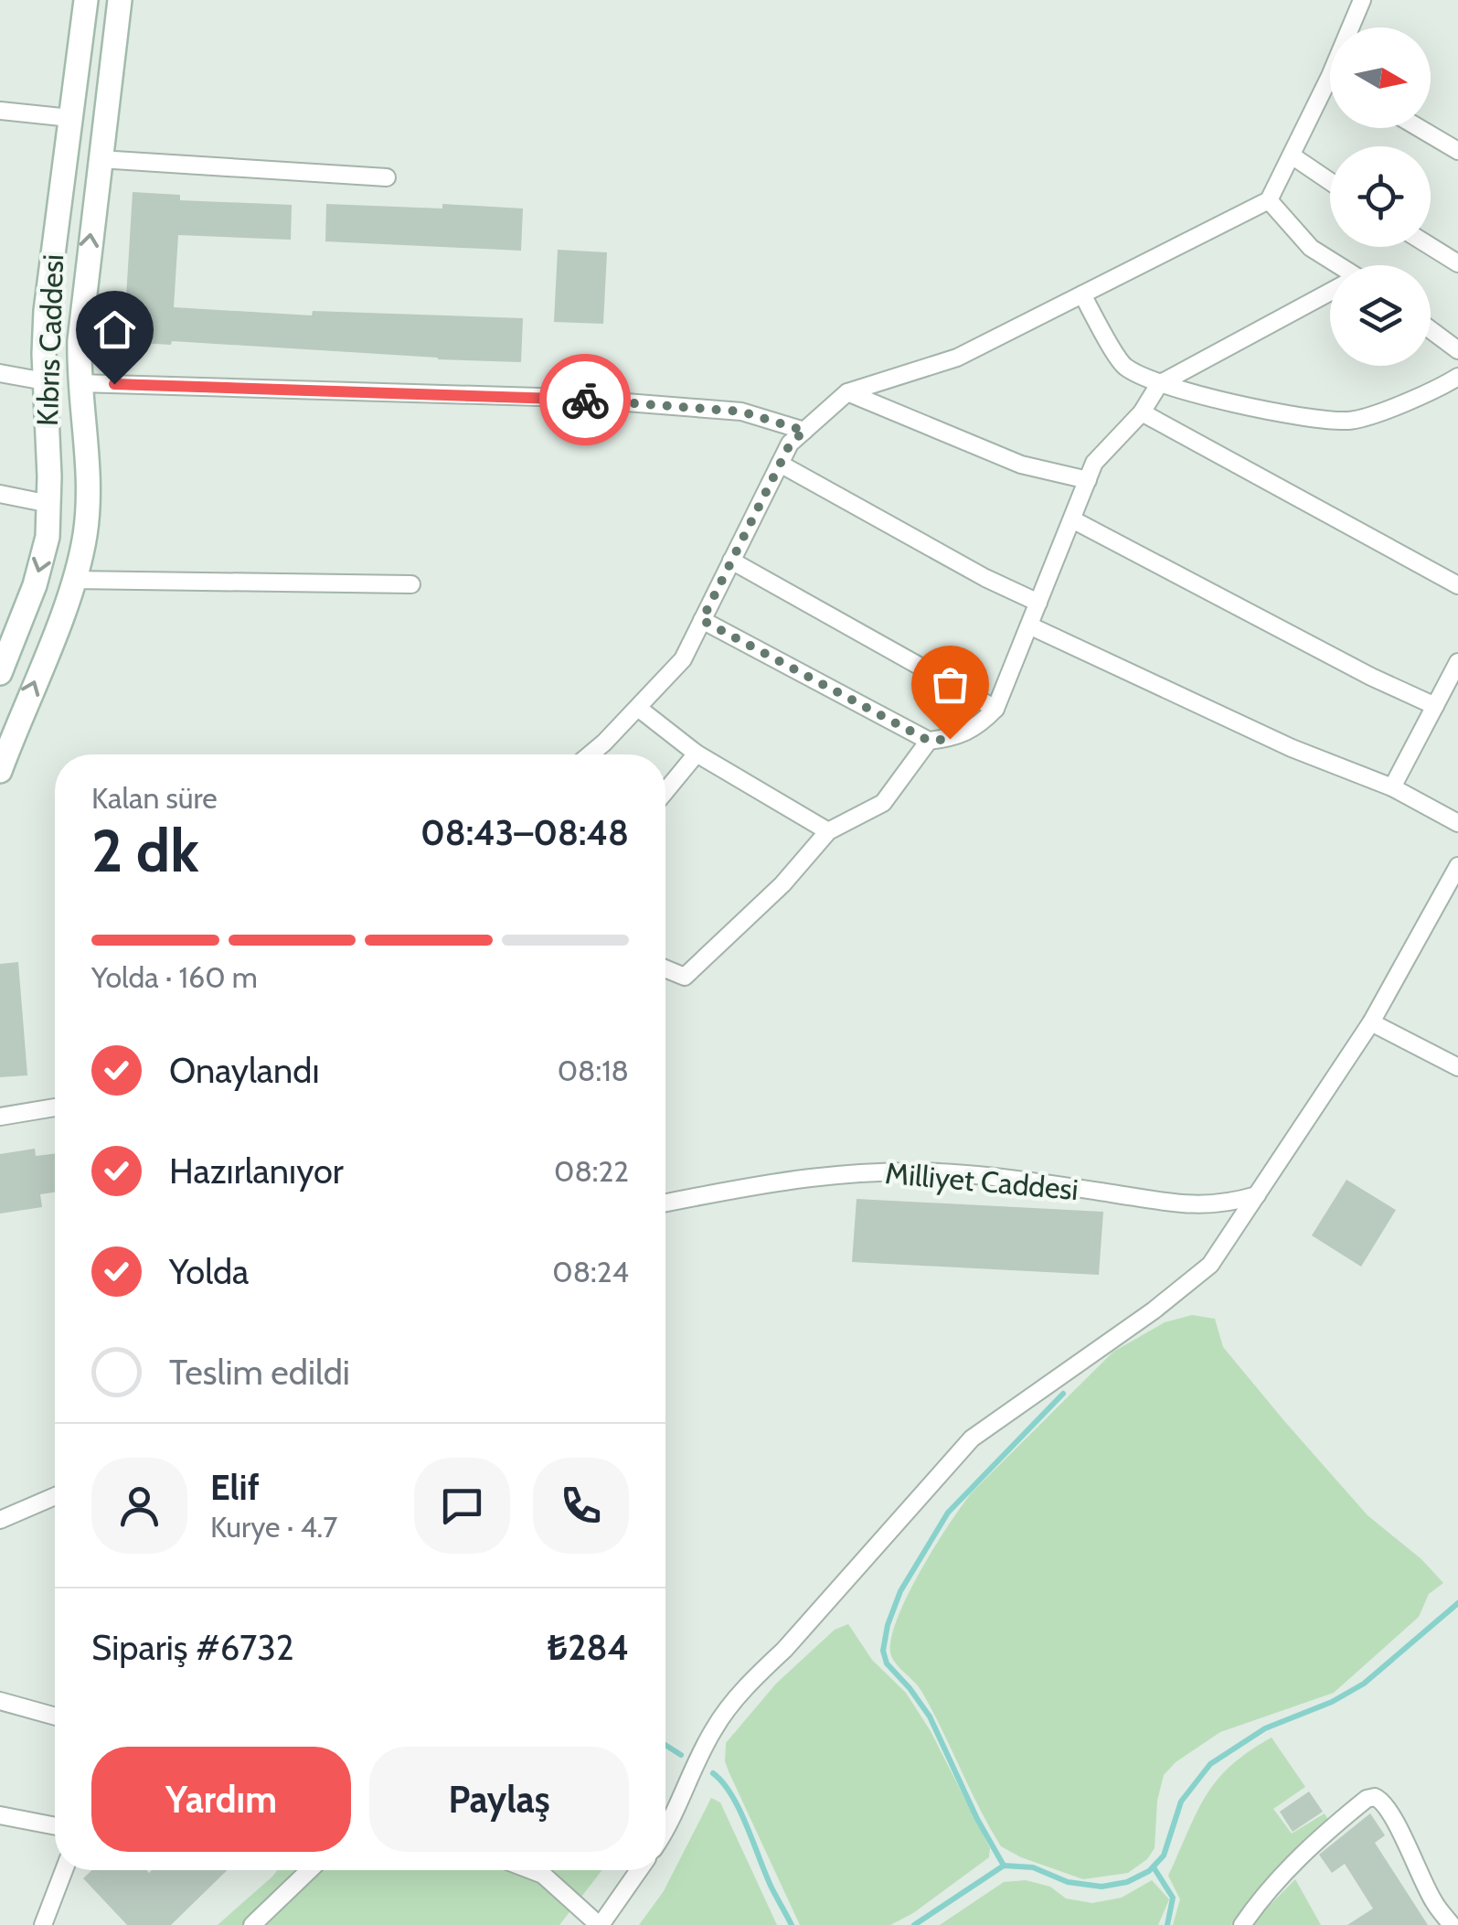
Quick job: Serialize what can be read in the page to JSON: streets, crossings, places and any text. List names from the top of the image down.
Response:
{
  "streets": {
    "main road": ["Kıbrıs Caddesi"],
    "street": ["Milliyet Caddesi"]
  },
  "north": "right",
  "page": {
    "heading": ["2 dk", "Kalan süre", "08:43–08:48"],
    "panel": [
      "Elif",
      "Kurye · 4.7",
      "Sipariş #6732",
      "₺284"
    ],
    "bar": "Yolda · 160 m",
    "list": [
      ["Onaylandı", "08:18"],
      ["Hazırlanıyor", "08:22"],
      ["Yolda", "08:24"],
      "Teslim edildi"
    ],
    "buttons": ["Yardım", "Paylaş"]
  }
}
